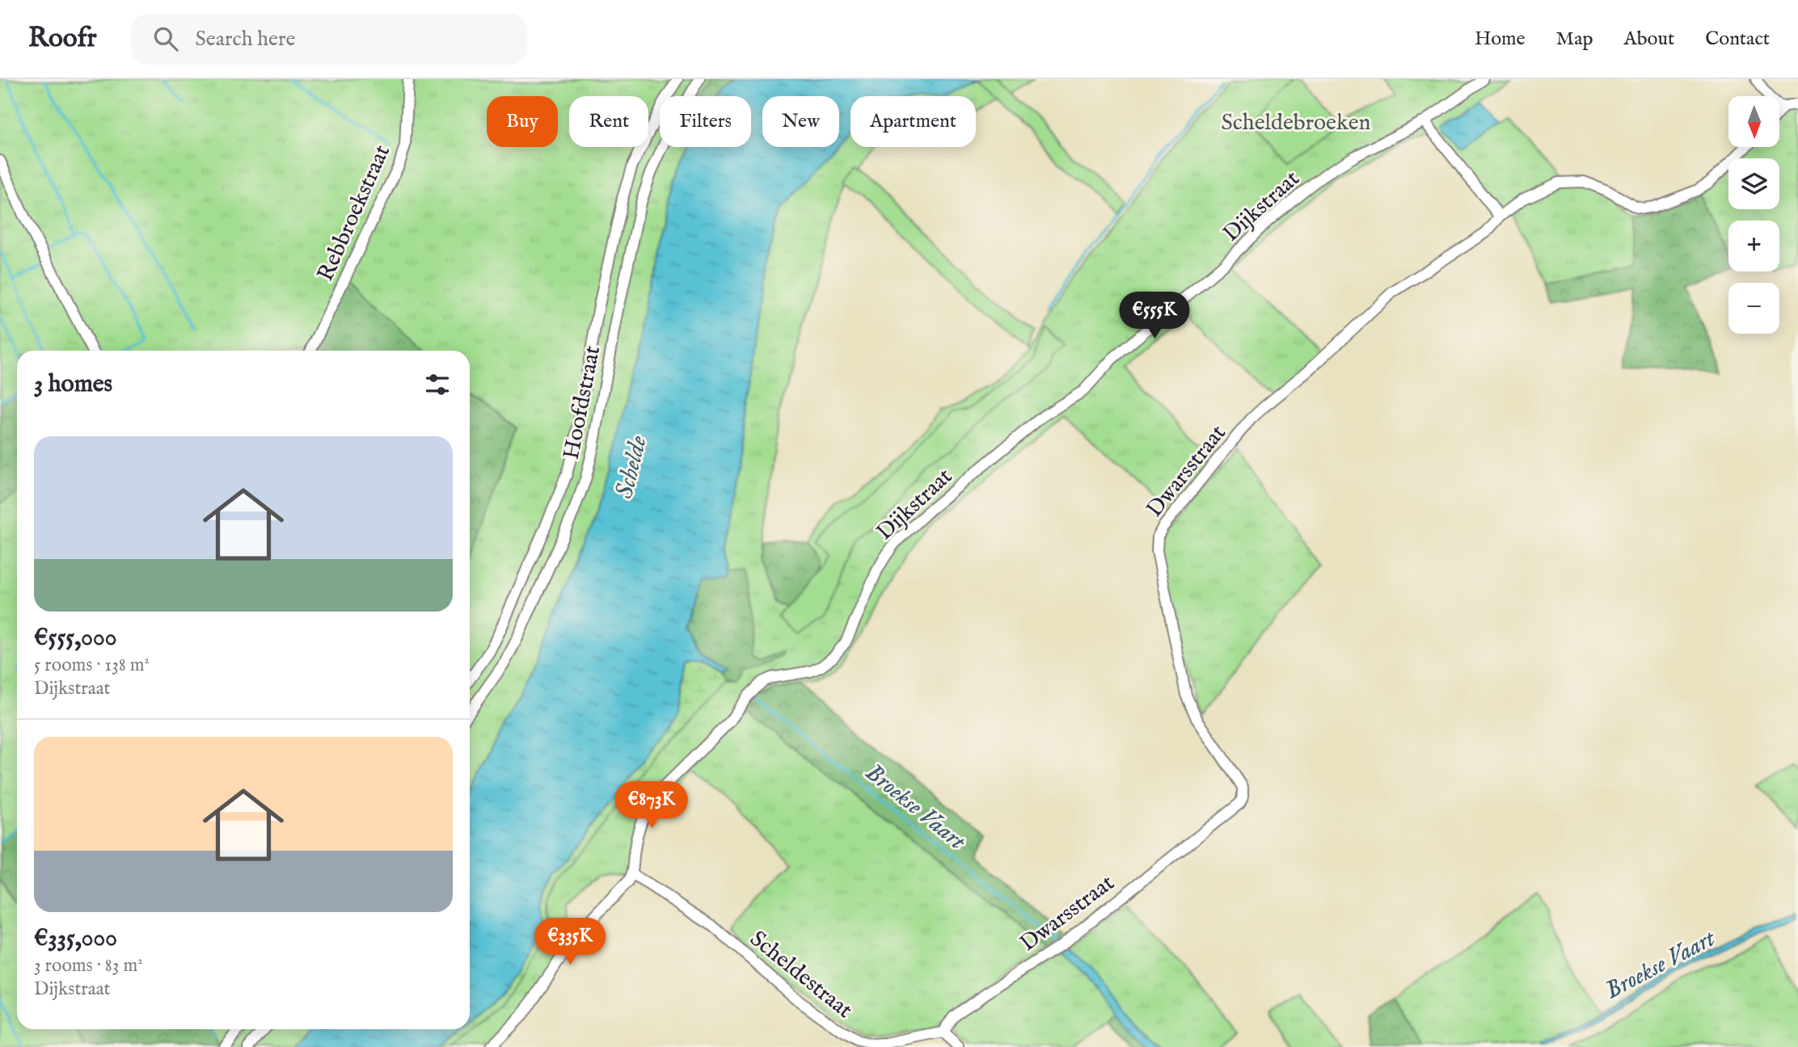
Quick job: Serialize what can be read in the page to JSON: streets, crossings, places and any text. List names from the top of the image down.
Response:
{
  "streets": {
    "street": [
      "Dijkstraat",
      "Rebbroekstraat",
      "Hoofdstraat",
      "Dwarsstraat",
      "Scheldestraat"
    ]
  },
  "crossings": [
    ["Dijkstraat", "Scheldestraat"],
    ["Dwarsstraat", "Scheldestraat"]
  ],
  "water": ["Schelde", "Broekse Vaart"],
  "parks": ["Scheldebroeken"],
  "north": "bottom",
  "page": {
    "header": "Roofr",
    "search": "Search here",
    "nav": [
      "Home",
      "Map",
      "About",
      "Contact"
    ],
    "map_buttons": ["+", "−"],
    "chip": [
      "Buy",
      "Rent",
      "Filters",
      "New",
      "Apartment"
    ],
    "price": ["€555K", "€873K", "€335K"],
    "heading": "3 homes",
    "list": [
      {
        "name": "€555,000",
        "note": "5 rooms · 138 m² · Dijkstraat"
      },
      {
        "name": "€335,000",
        "note": "3 rooms · 83 m² · Dijkstraat"
      }
    ]
  }
}
